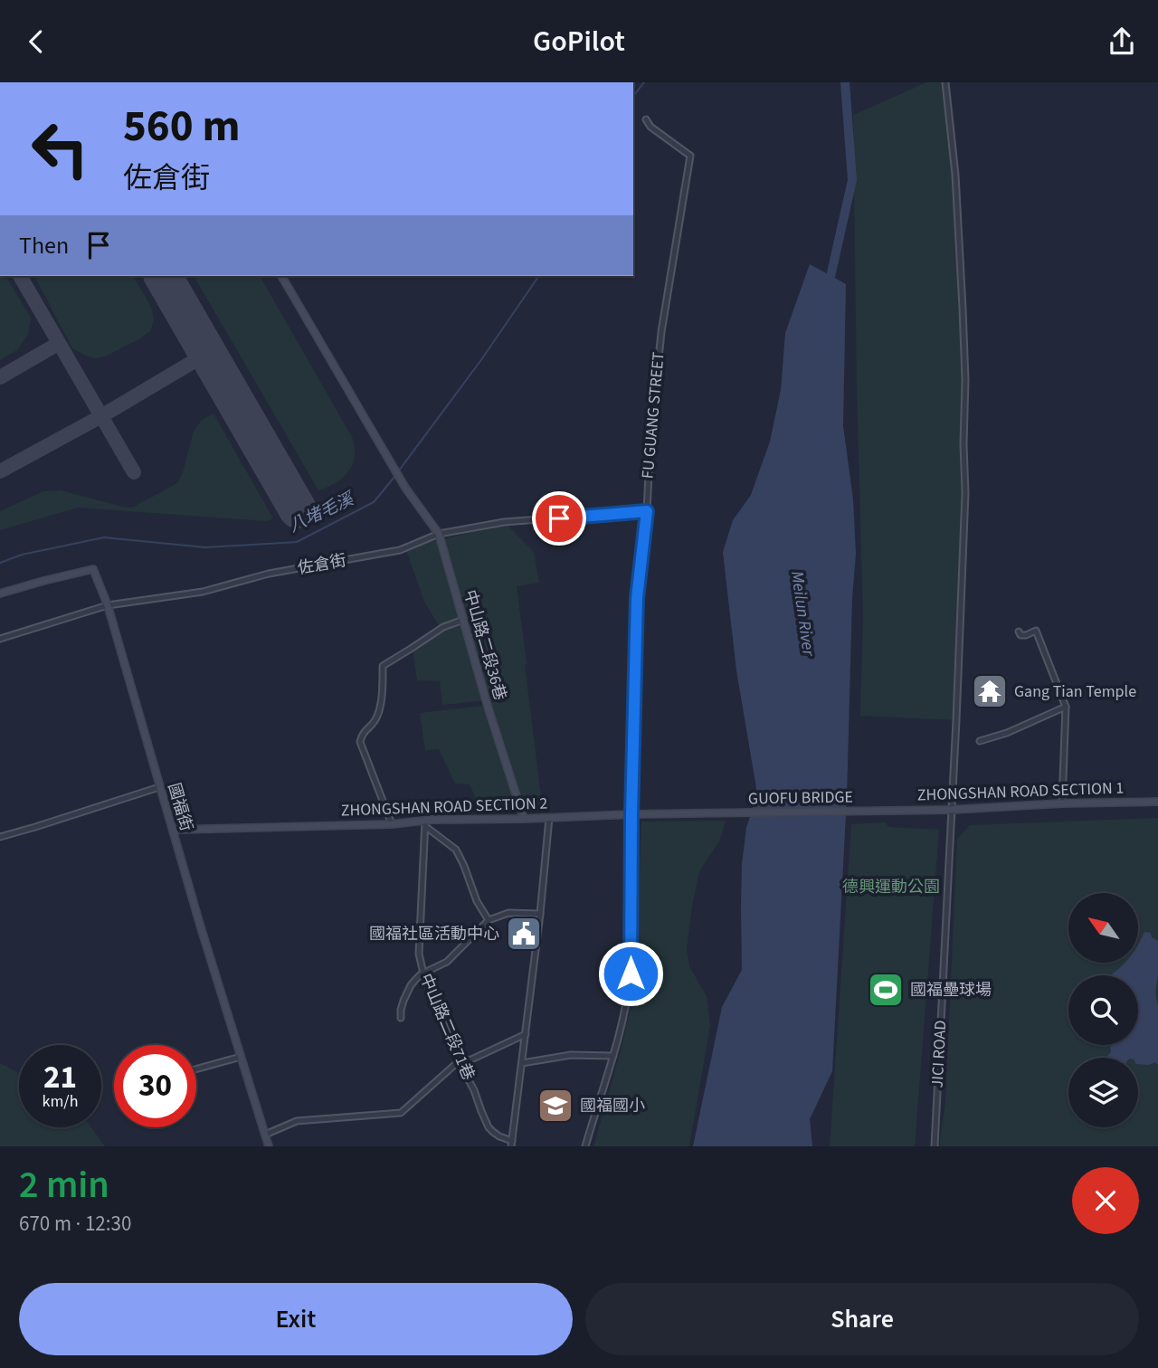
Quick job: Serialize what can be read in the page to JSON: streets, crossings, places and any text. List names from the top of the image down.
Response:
{
  "streets": {
    "street": [
      "FU GUANG STREET",
      "佐倉街",
      "中山路二段36巷",
      "ZHONGSHAN ROAD SECTION 1",
      "GUOFU BRIDGE",
      "國福街",
      "ZHONGSHAN ROAD SECTION 2",
      "中山路二段71巷",
      "JICI ROAD"
    ]
  },
  "crossings": [
    ["FU GUANG STREET", "佐倉街"],
    ["FU GUANG STREET", "ZHONGSHAN ROAD SECTION 2"],
    ["佐倉街", "中山路二段36巷"],
    ["佐倉街", "國福街"],
    ["中山路二段36巷", "ZHONGSHAN ROAD SECTION 2"],
    ["ZHONGSHAN ROAD SECTION 1", "GUOFU BRIDGE"],
    ["ZHONGSHAN ROAD SECTION 1", "JICI ROAD"],
    ["GUOFU BRIDGE", "ZHONGSHAN ROAD SECTION 2"],
    ["國福街", "ZHONGSHAN ROAD SECTION 2"],
    ["ZHONGSHAN ROAD SECTION 2", "中山路二段71巷"]
  ],
  "water": ["八堵毛溪", "Meilun River"],
  "parks": ["德興運動公園"],
  "places": {
    "temple": ["Gang Tian Temple"],
    "public building": ["國福社區活動中心"],
    "sports": ["國福壘球場"],
    "school or university": ["國福國小"]
  },
  "north": "top left",
  "page": {
    "header": "GoPilot",
    "turn": ["560 m", "佐倉街"],
    "then": "Then",
    "speed": "21 km/h",
    "limit": "30",
    "heading": ["2 min", "670 m · 12:30"],
    "buttons": ["Exit", "Share"]
  }
}
